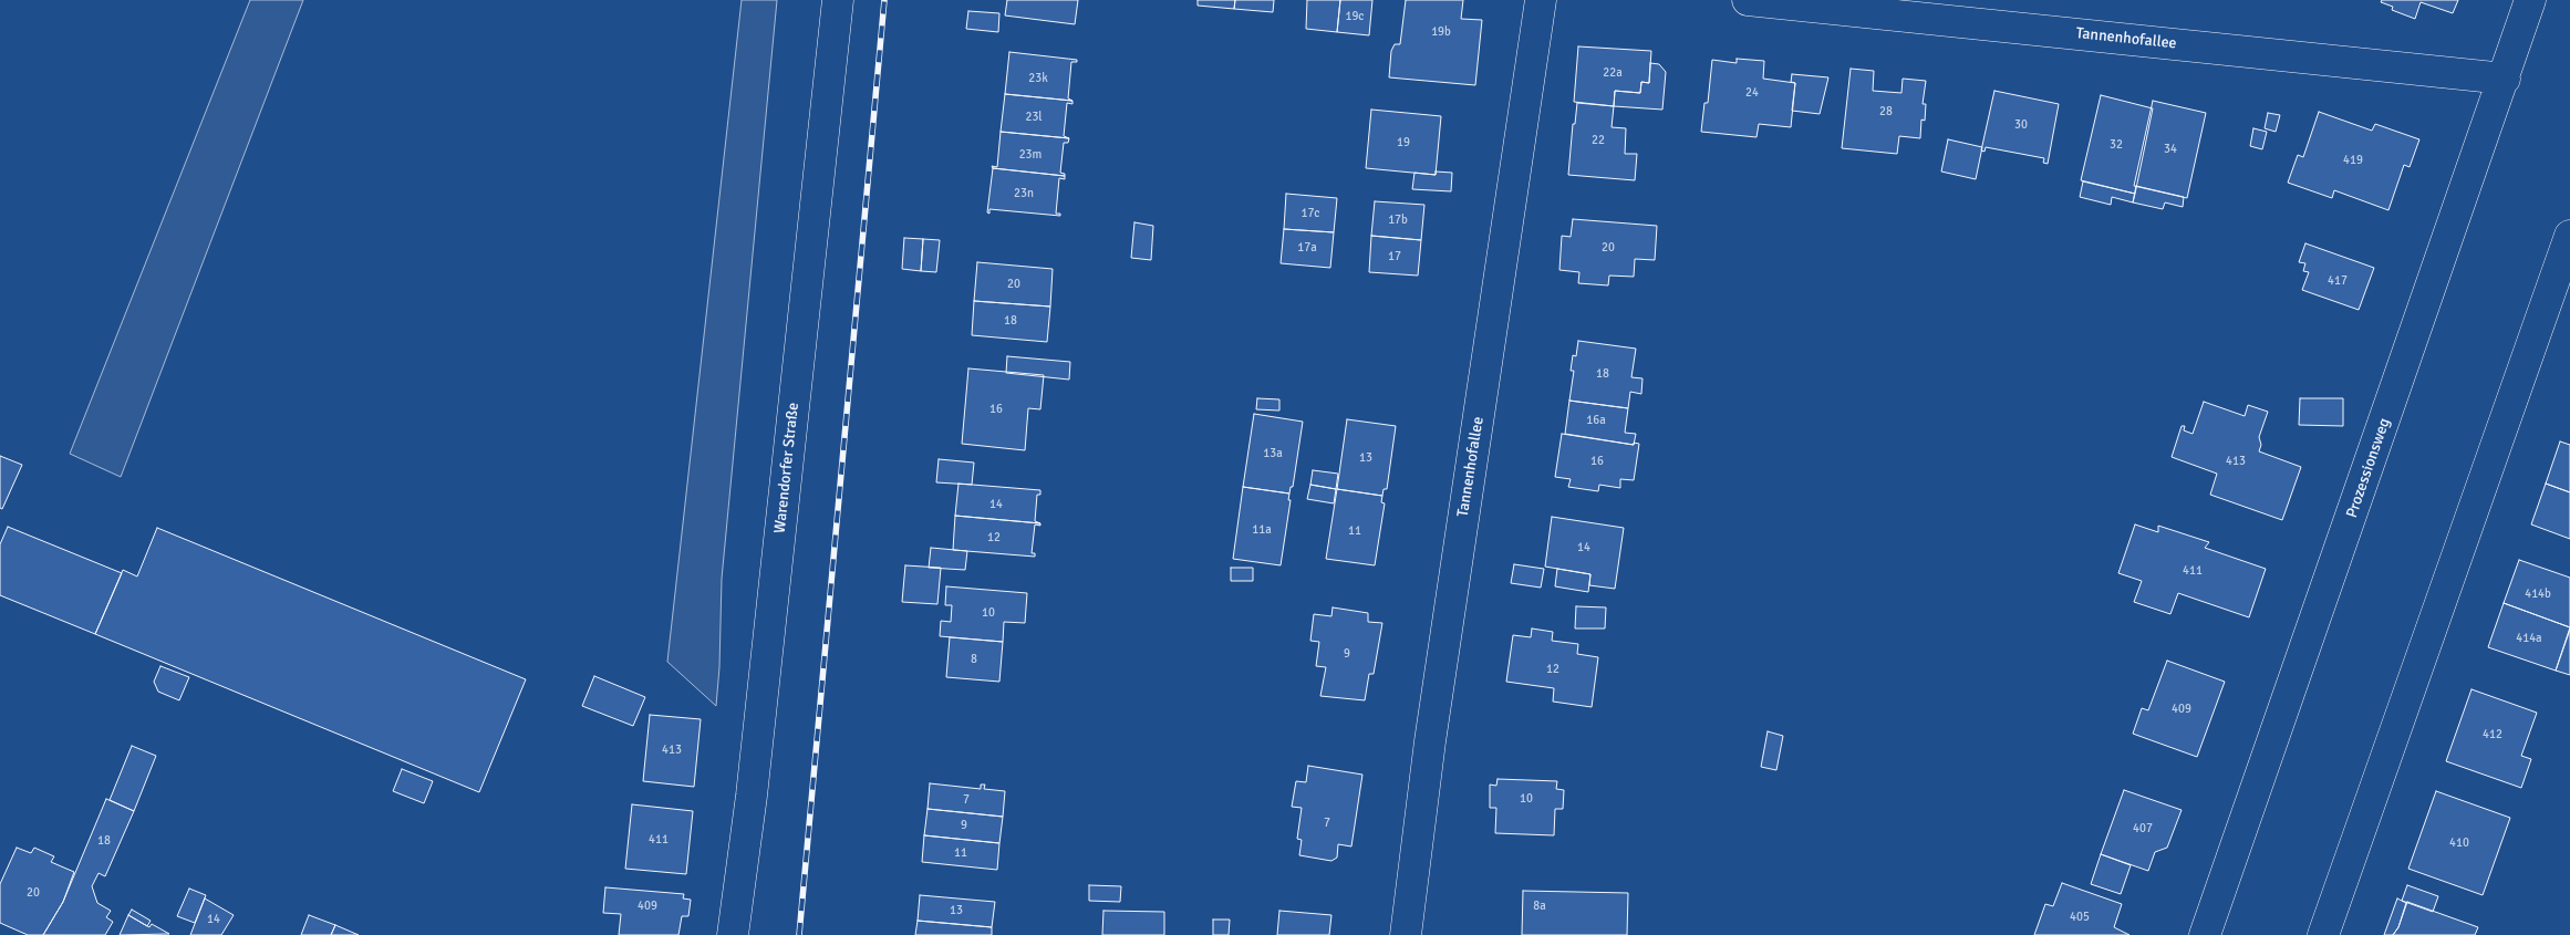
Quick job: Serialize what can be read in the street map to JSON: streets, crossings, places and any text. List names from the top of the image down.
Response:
{
  "streets": {
    "street": ["Tannenhofallee", "Warendorfer Straße", "Prozessionsweg"]
  },
  "crossings": [
    ["Tannenhofallee", "Prozessionsweg"]
  ],
  "house_numbers": [
    "19c",
    "19b",
    "22a",
    "23k",
    "24",
    "28",
    "23l",
    "30",
    "22",
    "19",
    "32",
    "34",
    "23m",
    "419",
    "23n",
    "17c",
    "17b",
    "17a",
    "20",
    "17",
    "417",
    "20",
    "18",
    "18",
    "16",
    "16a",
    "13a",
    "13",
    "16",
    "413",
    "14",
    "11a",
    "11",
    "12",
    "14",
    "411",
    "414b",
    "10",
    "414a",
    "9",
    "8",
    "12",
    "409",
    "412",
    "413",
    "10",
    "7",
    "7",
    "9",
    "407",
    "411",
    "18",
    "410",
    "11",
    "20",
    "409",
    "8a",
    "13",
    "405",
    "14"
  ]
}
